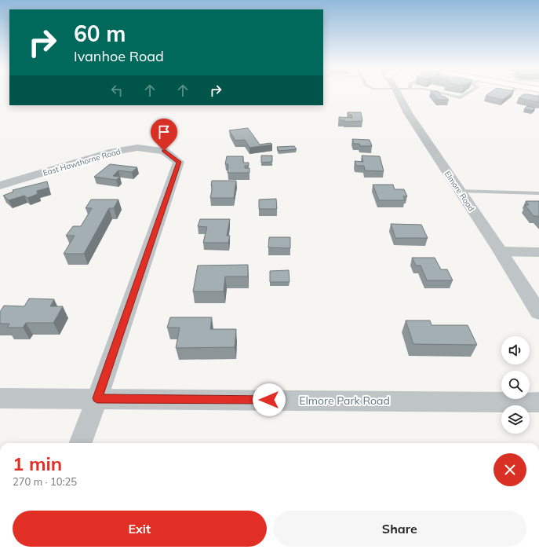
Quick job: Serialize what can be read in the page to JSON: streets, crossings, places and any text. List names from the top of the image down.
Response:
{
  "streets": {
    "street": ["East Hawthorne Road", "Elmore Road", "Elmore Park Road"]
  },
  "crossings": [
    ["East Hawthorne Road", "Elmore Park Road"]
  ],
  "page": {
    "turn": ["60 m", "Ivanhoe Road"],
    "heading": ["1 min", "270 m · 10:25"],
    "buttons": ["Exit", "Share"]
  }
}
